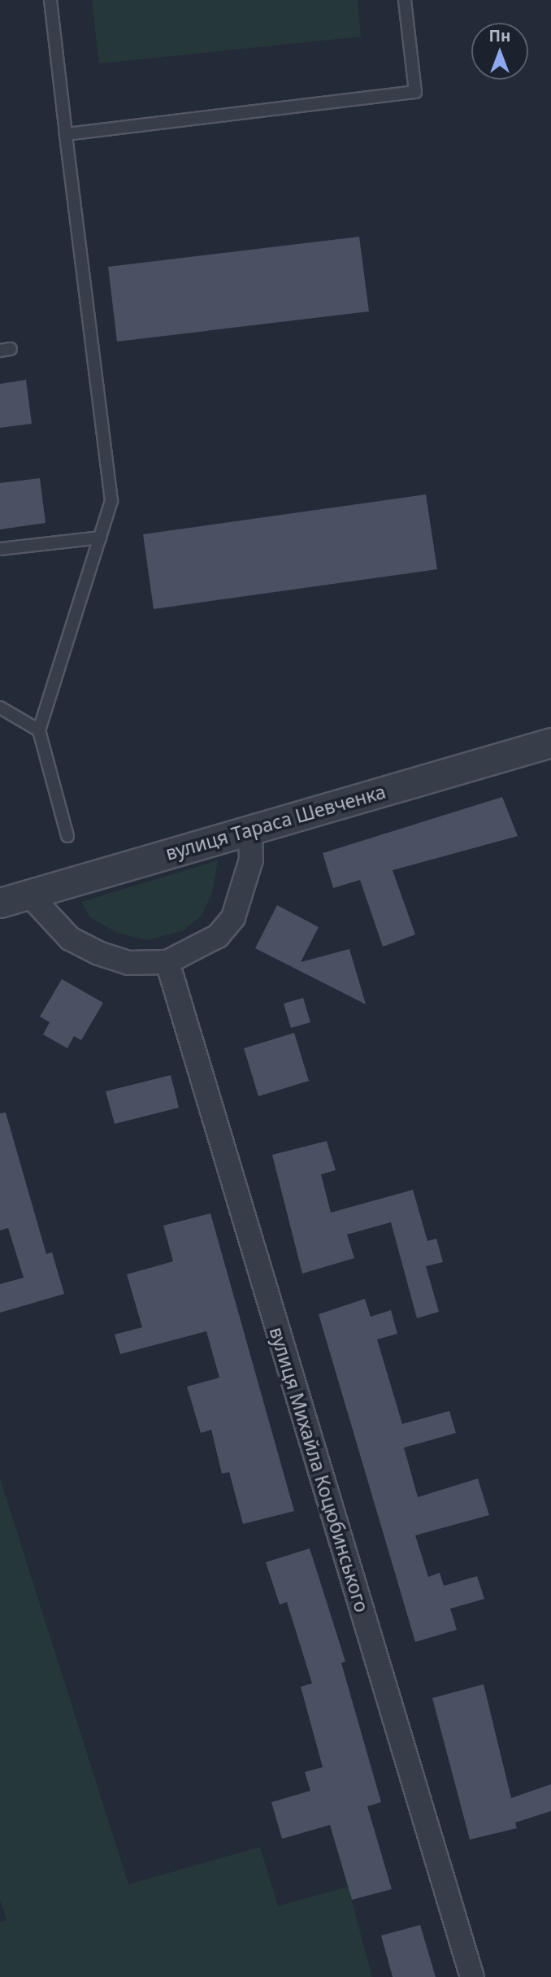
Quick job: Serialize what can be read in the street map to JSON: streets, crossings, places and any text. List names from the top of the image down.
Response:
{
  "streets": {
    "street": ["вулиця Тараса Шевченка", "вулиця Михайла Коцюбинського"]
  },
  "north": "top"
}
